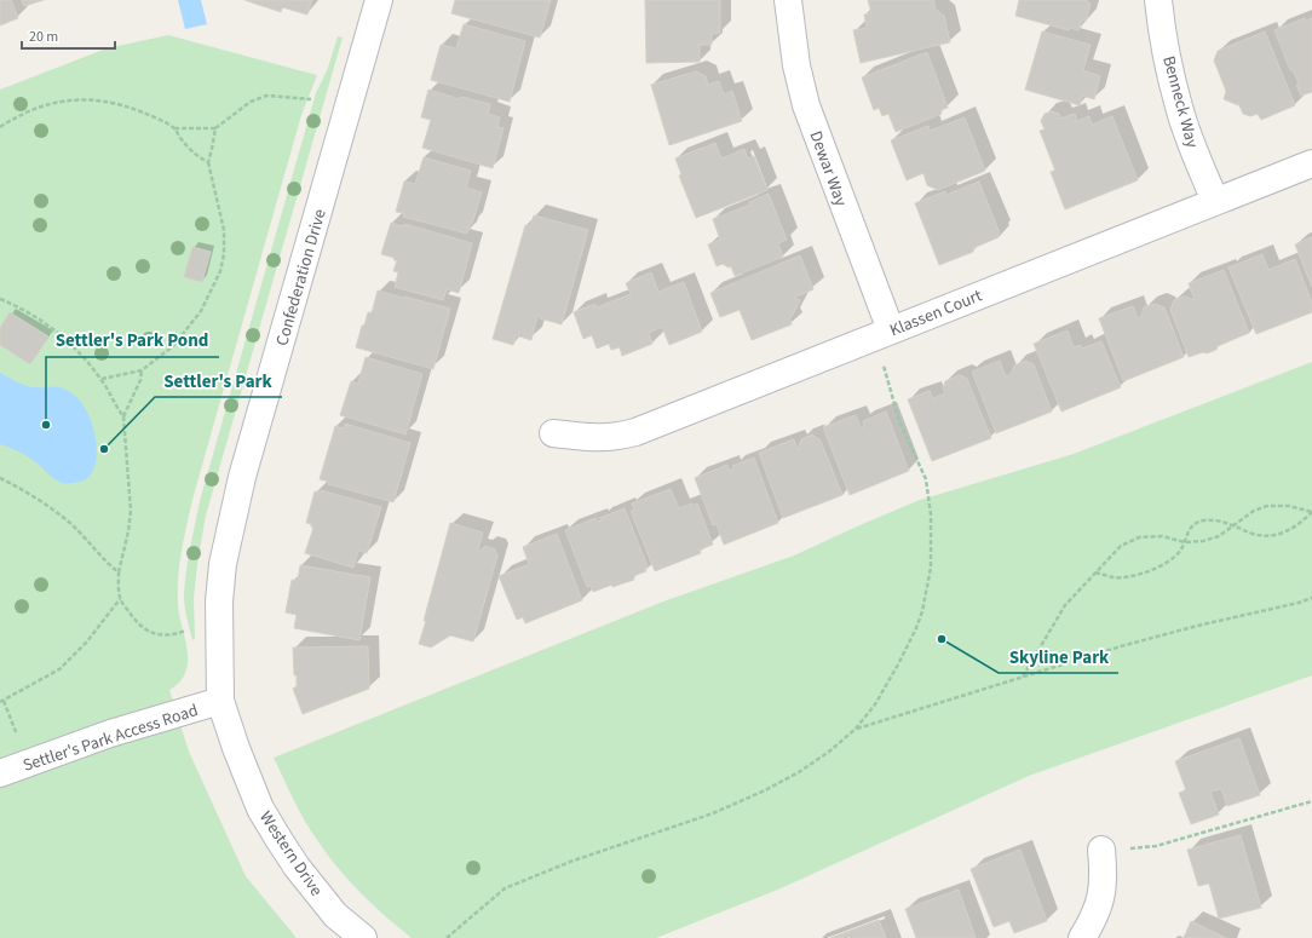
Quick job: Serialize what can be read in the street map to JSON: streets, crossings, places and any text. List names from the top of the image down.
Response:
{
  "streets": {
    "street": [
      "Benneck Way",
      "Dewar Way",
      "Confederation Drive",
      "Klassen Court",
      "Settler's Park Access Road",
      "Western Drive"
    ]
  },
  "crossings": [
    ["Benneck Way", "Klassen Court"],
    ["Dewar Way", "Klassen Court"],
    ["Confederation Drive", "Settler's Park Access Road"],
    ["Confederation Drive", "Western Drive"],
    ["Settler's Park Access Road", "Western Drive"]
  ],
  "places": ["Settler's Park Pond", "Settler's Park", "Skyline Park"],
  "scale_bar": "20 m"
}
